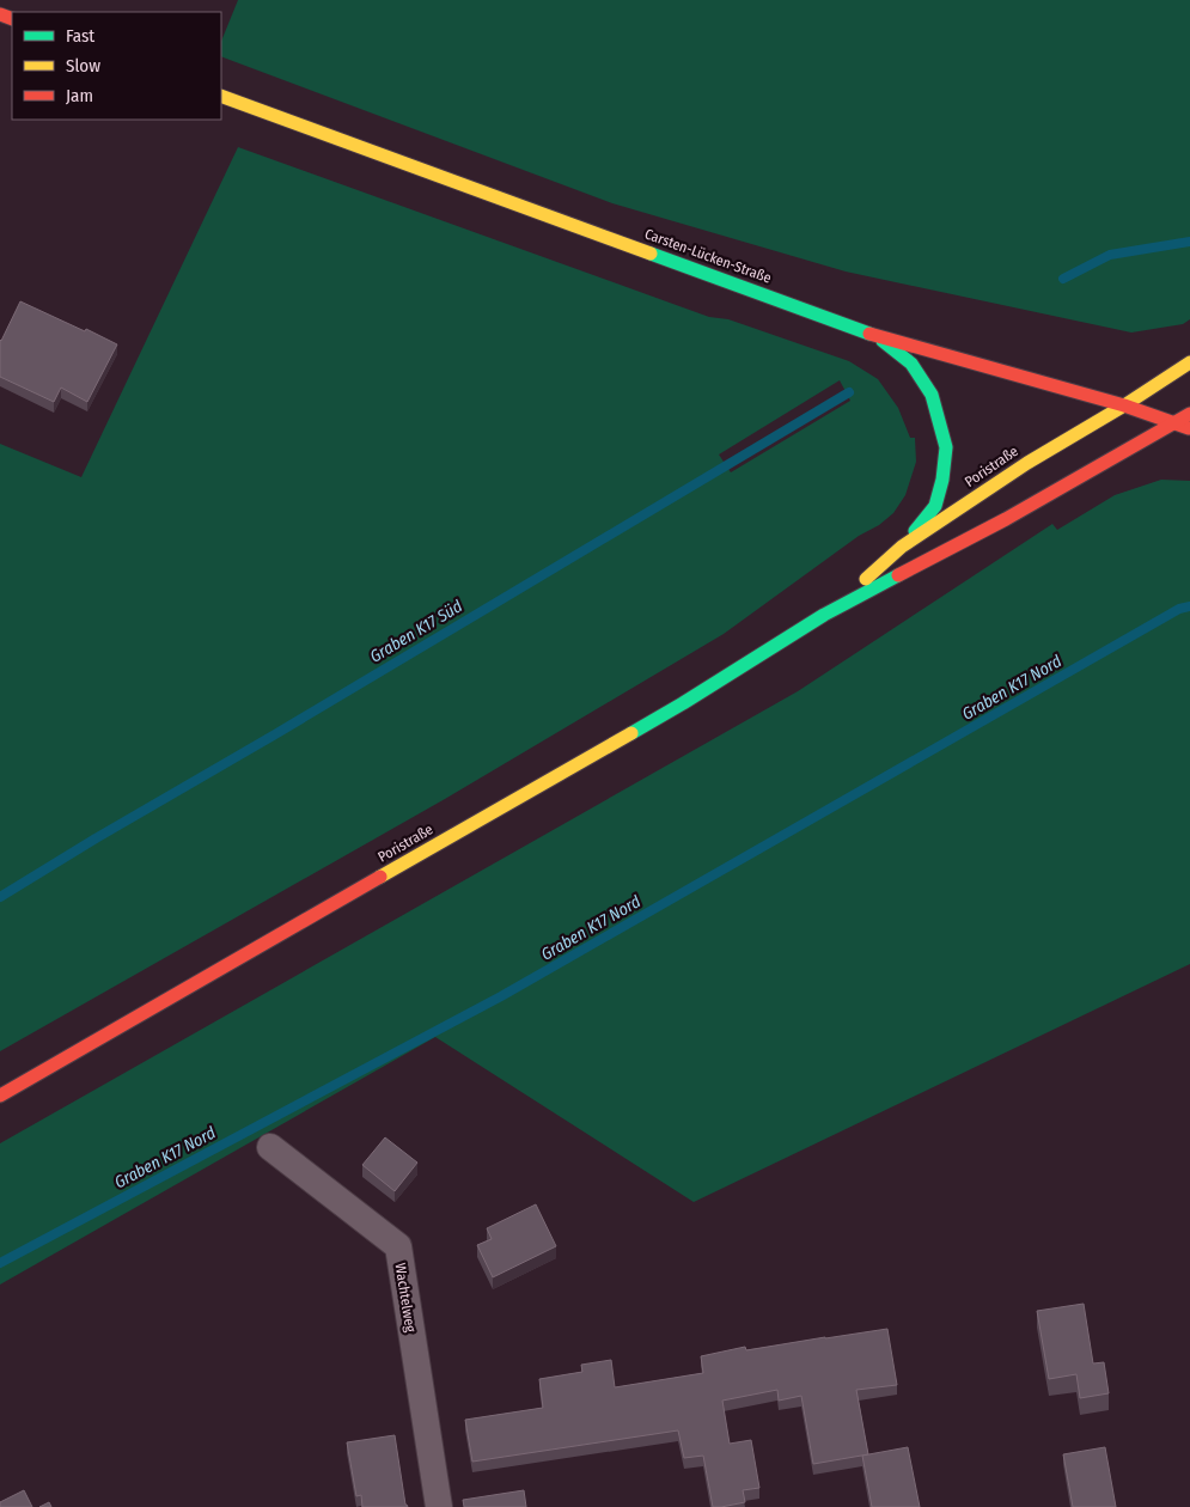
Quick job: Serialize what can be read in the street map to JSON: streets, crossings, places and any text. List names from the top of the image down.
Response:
{
  "streets": {
    "main road": ["Carsten-Lücken-Straße", "Poristraße"],
    "street": ["Wachtelweg"]
  },
  "crossings": [
    ["Carsten-Lücken-Straße", "Poristraße"]
  ],
  "water": ["Graben K17 Süd", "Graben K17 Nord"],
  "legend": ["Fast", "Slow", "Jam"]
}
